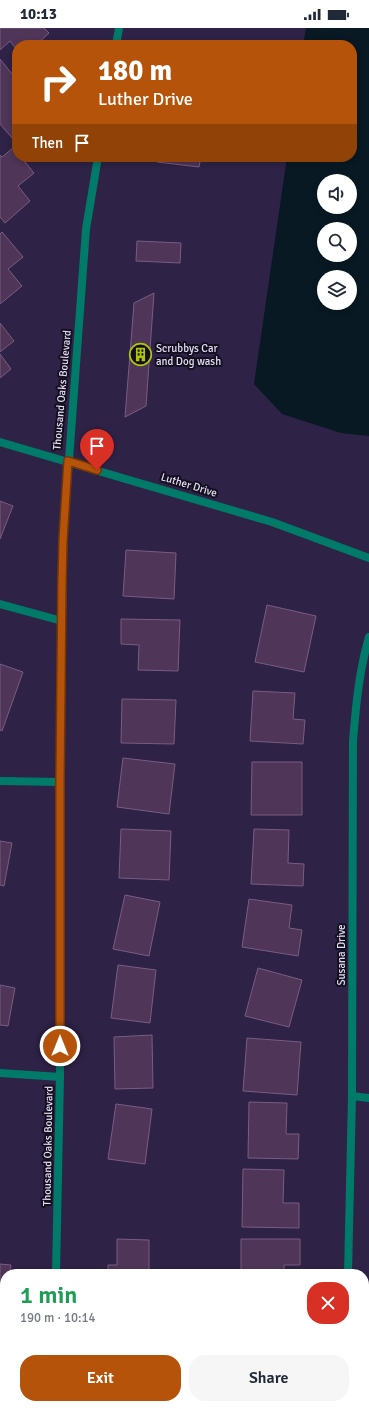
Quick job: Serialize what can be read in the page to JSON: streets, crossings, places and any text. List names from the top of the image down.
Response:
{
  "streets": {
    "street": ["Thousand Oaks Boulevard", "Luther Drive", "Susana Drive"]
  },
  "crossings": [
    ["Thousand Oaks Boulevard", "Luther Drive"]
  ],
  "places": {
    "building": ["Scrubbys Car and Dog wash"]
  },
  "page": {
    "status": "10:13",
    "turn": ["180 m", "Luther Drive"],
    "then": "Then",
    "heading": ["1 min", "190 m · 10:14"],
    "buttons": ["Exit", "Share"]
  }
}
